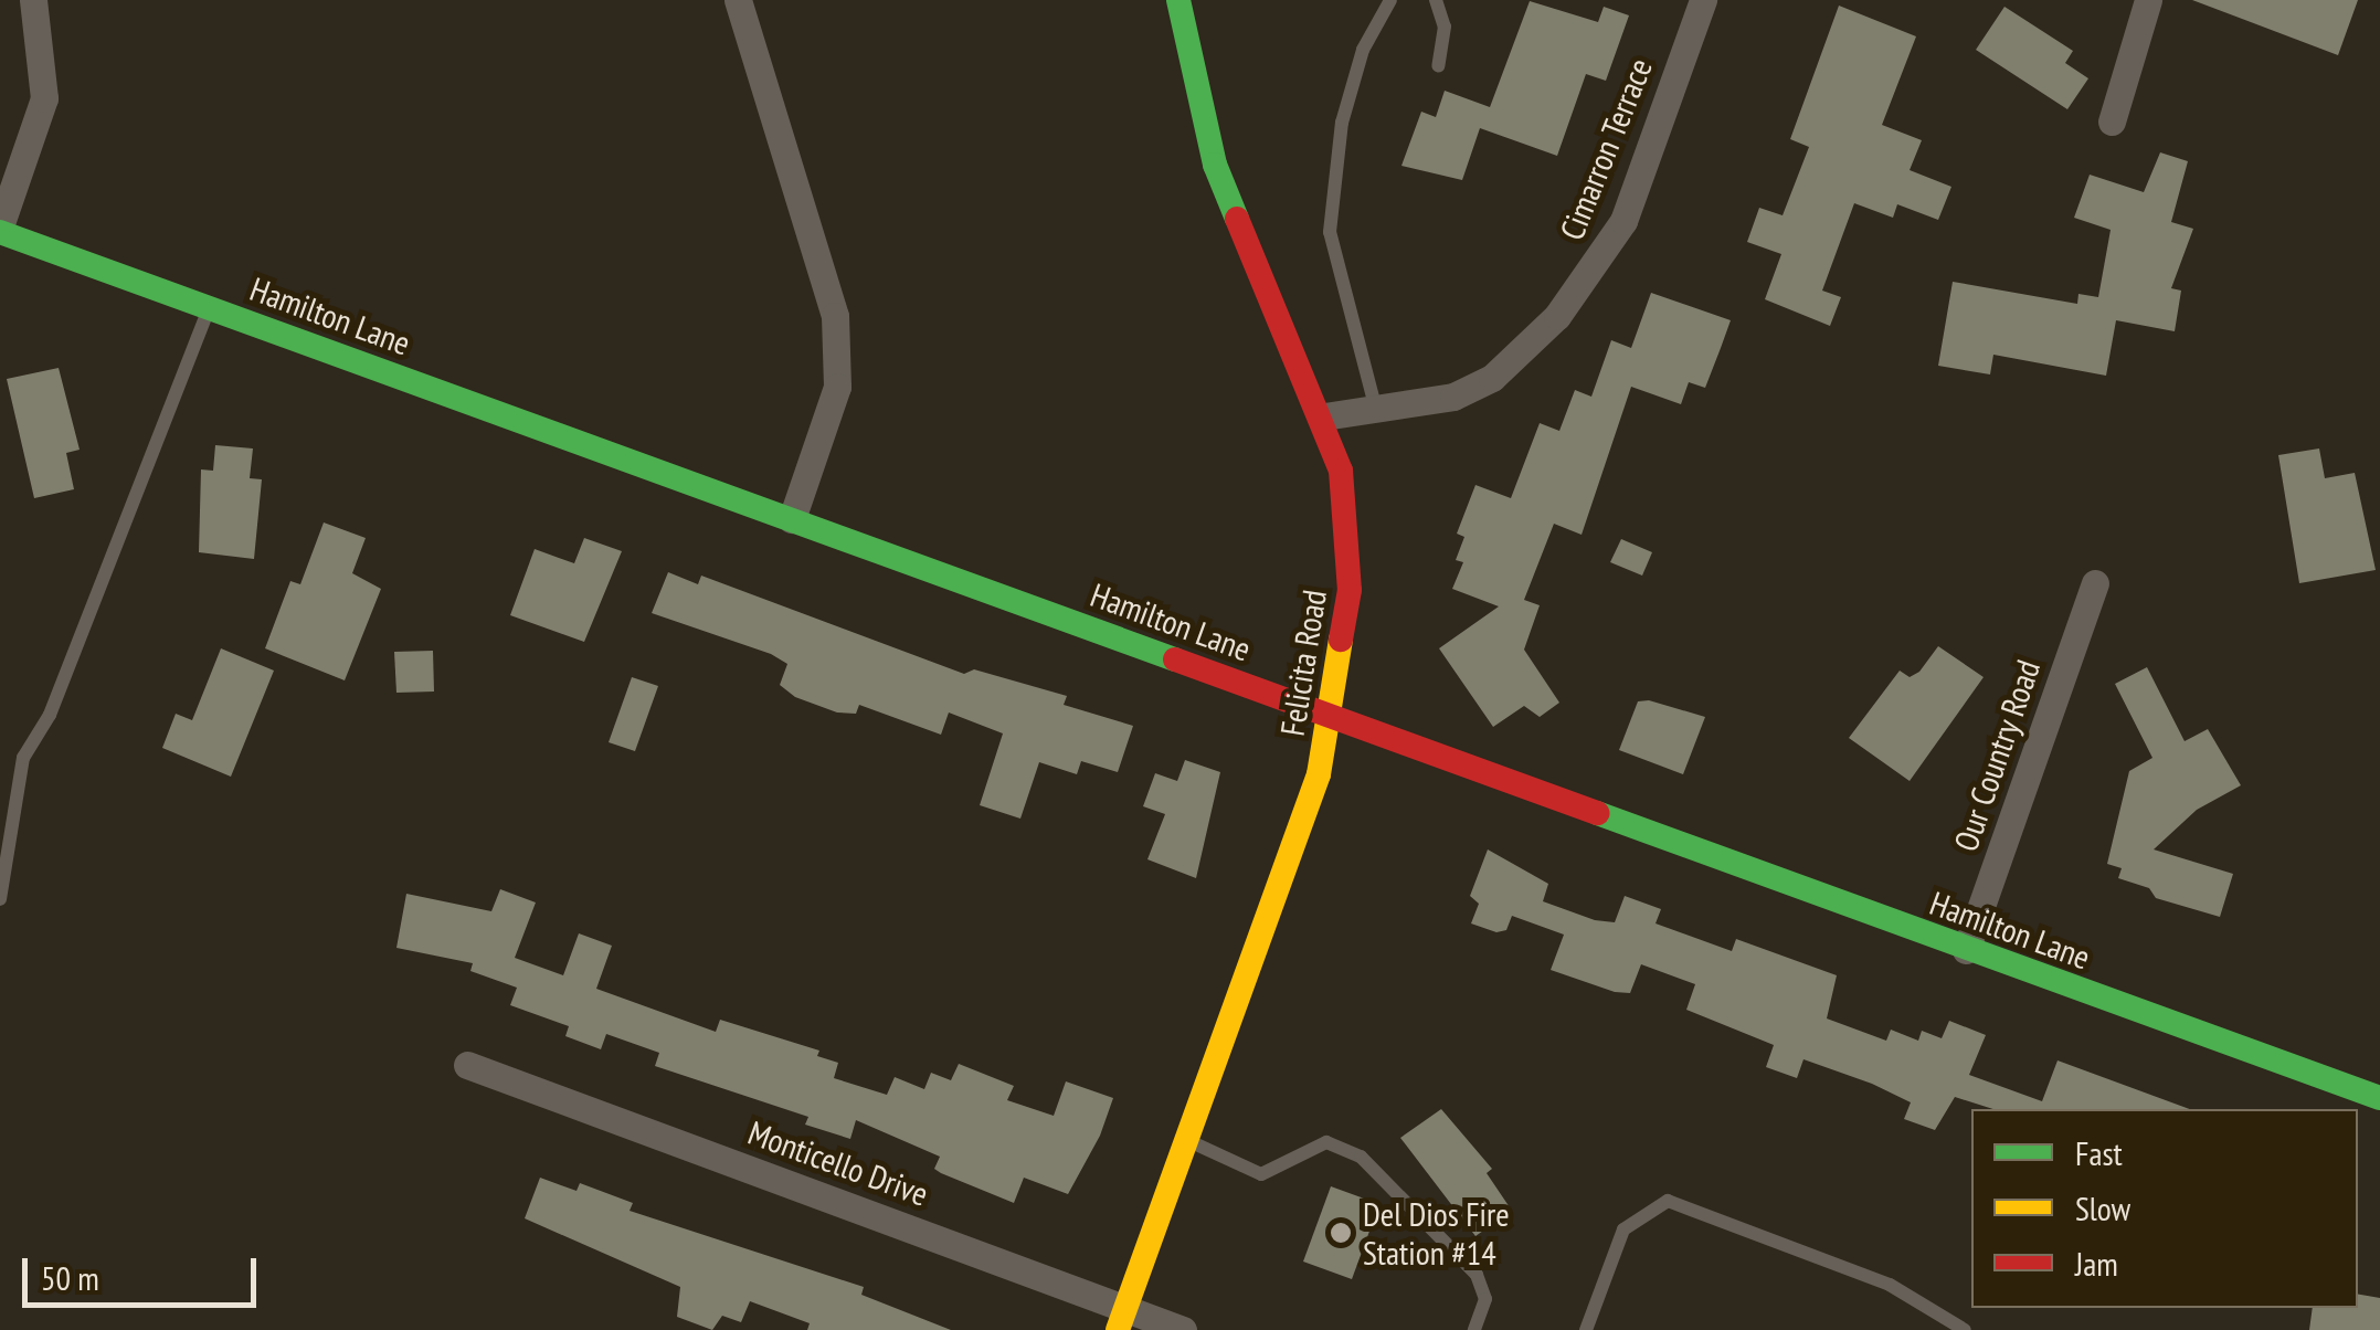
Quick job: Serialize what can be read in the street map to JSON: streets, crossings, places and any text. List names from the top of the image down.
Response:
{
  "streets": {
    "street": [
      "Cimarron Terrace",
      "Hamilton Lane",
      "Felicita Road",
      "Our Country Road",
      "Monticello Drive"
    ]
  },
  "crossings": [
    ["Cimarron Terrace", "Felicita Road"],
    ["Hamilton Lane", "Felicita Road"],
    ["Hamilton Lane", "Our Country Road"],
    ["Felicita Road", "Monticello Drive"]
  ],
  "places": ["Del Dios Fire Station #14"],
  "legend": ["Fast", "Slow", "Jam"],
  "scale_bar": "50 m"
}
